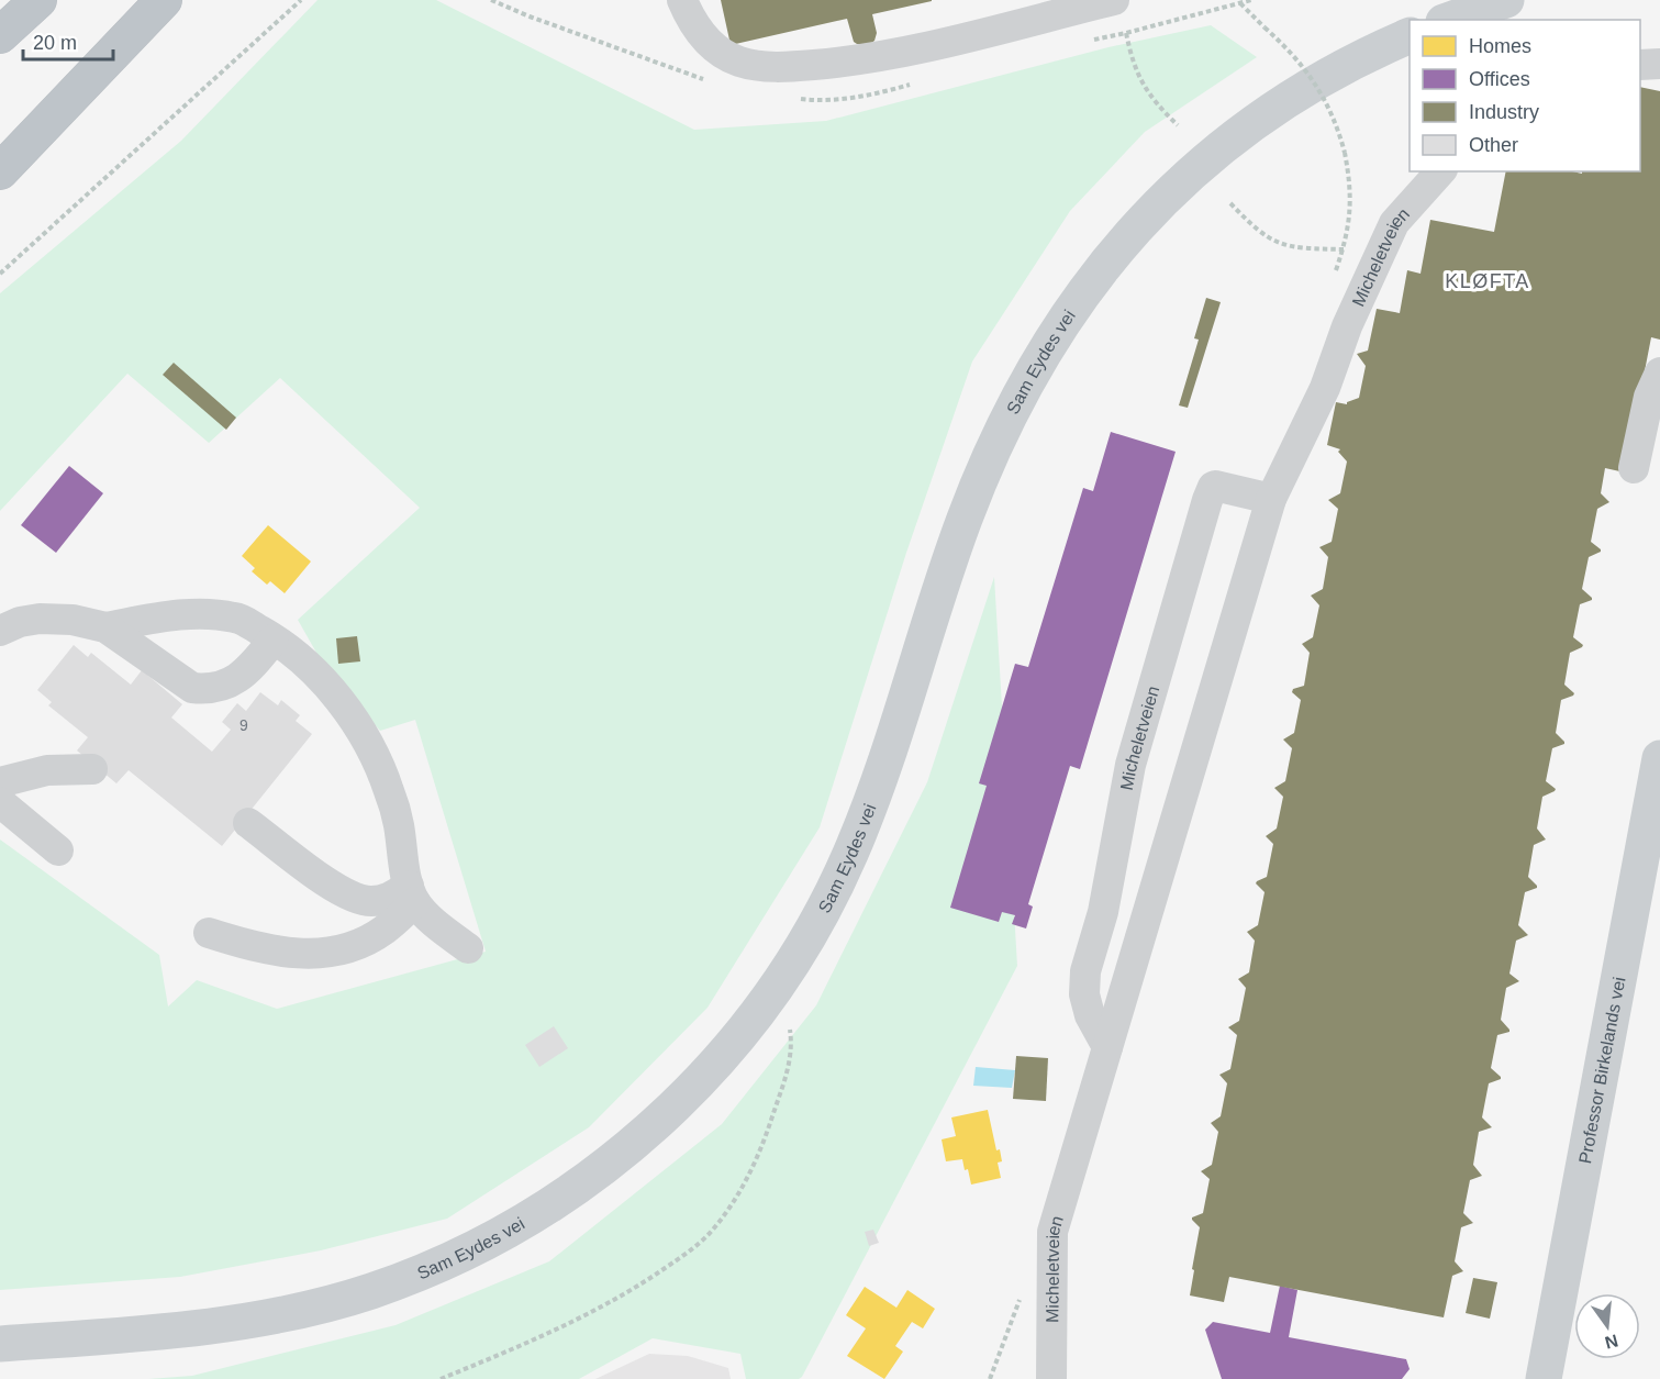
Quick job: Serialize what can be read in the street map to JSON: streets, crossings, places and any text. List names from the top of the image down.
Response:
{
  "streets": {
    "main road": ["Sam Eydes vei", "Professor Birkelands vei"],
    "street": ["Micheletveien"]
  },
  "districts": ["KLØFTA"],
  "house_numbers": ["9"],
  "legend": [
    "Homes",
    "Offices",
    "Industry",
    "Other"
  ],
  "scale_bar": "20 m",
  "north": "bottom"
}
